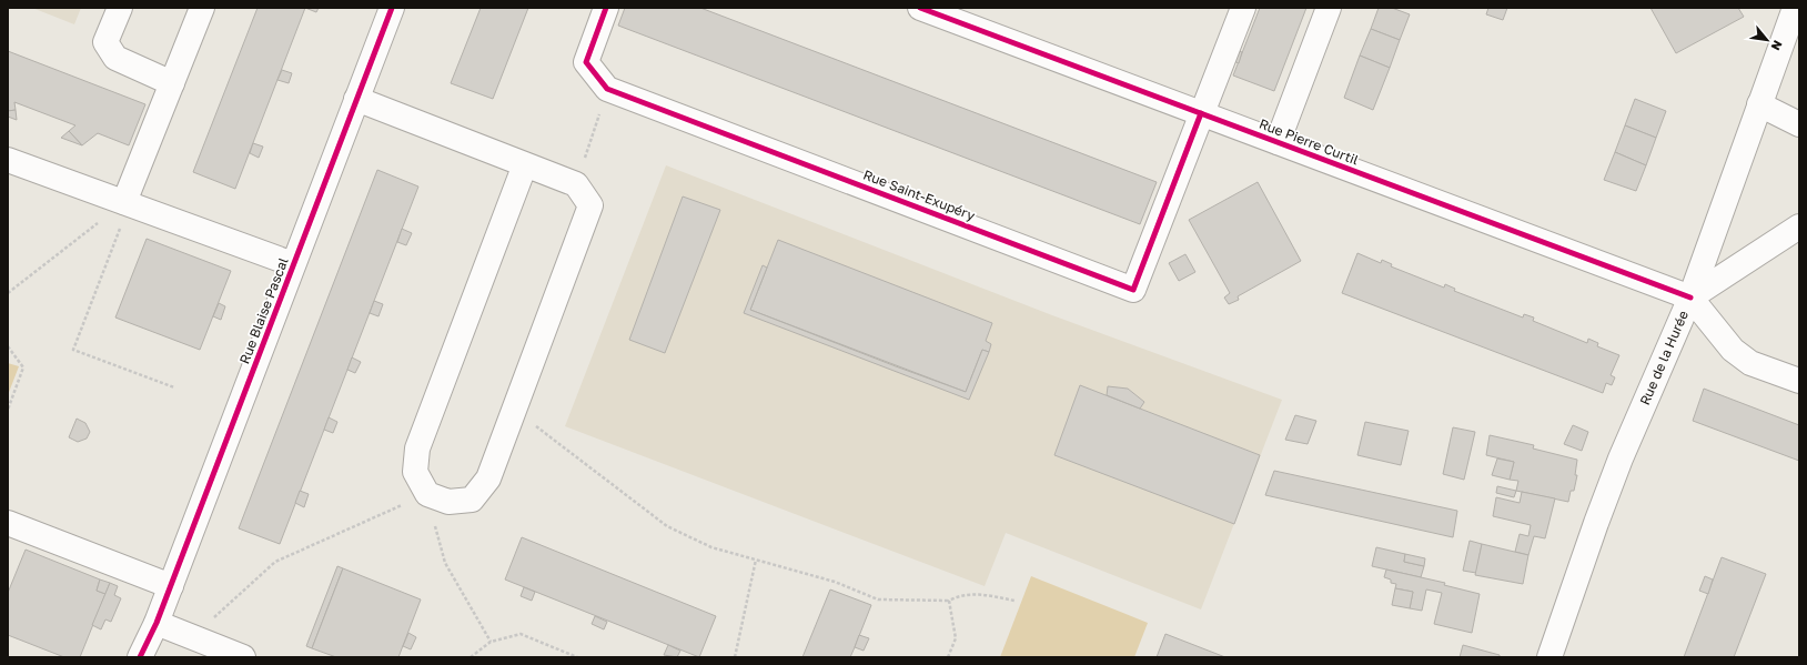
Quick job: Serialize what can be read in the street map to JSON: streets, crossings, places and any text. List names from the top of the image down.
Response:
{
  "streets": {
    "street": [
      "Rue Pierre Curtil",
      "Rue Saint-Exupéry",
      "Rue Blaise Pascal",
      "Rue de la Hurée"
    ]
  },
  "crossings": [
    ["Rue Pierre Curtil", "Rue Saint-Exupéry"],
    ["Rue Pierre Curtil", "Rue de la Hurée"]
  ],
  "north": "bottom right"
}
